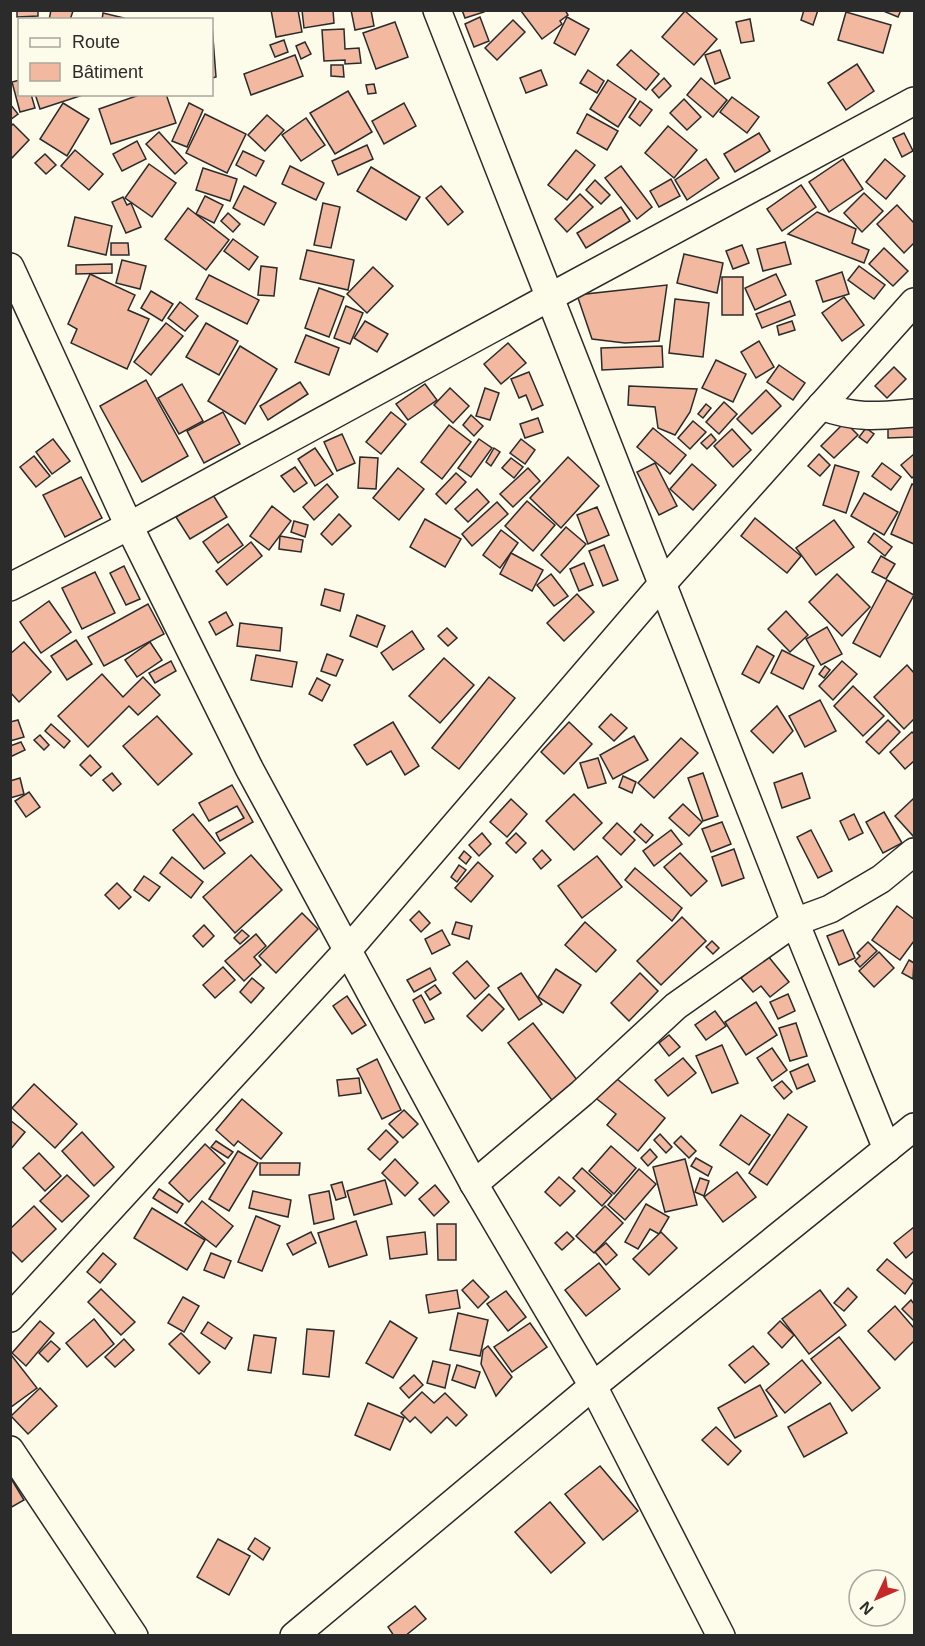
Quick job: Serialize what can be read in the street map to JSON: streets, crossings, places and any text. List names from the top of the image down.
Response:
{
  "legend": ["Route", "Bâtiment"],
  "north": "bottom left"
}
